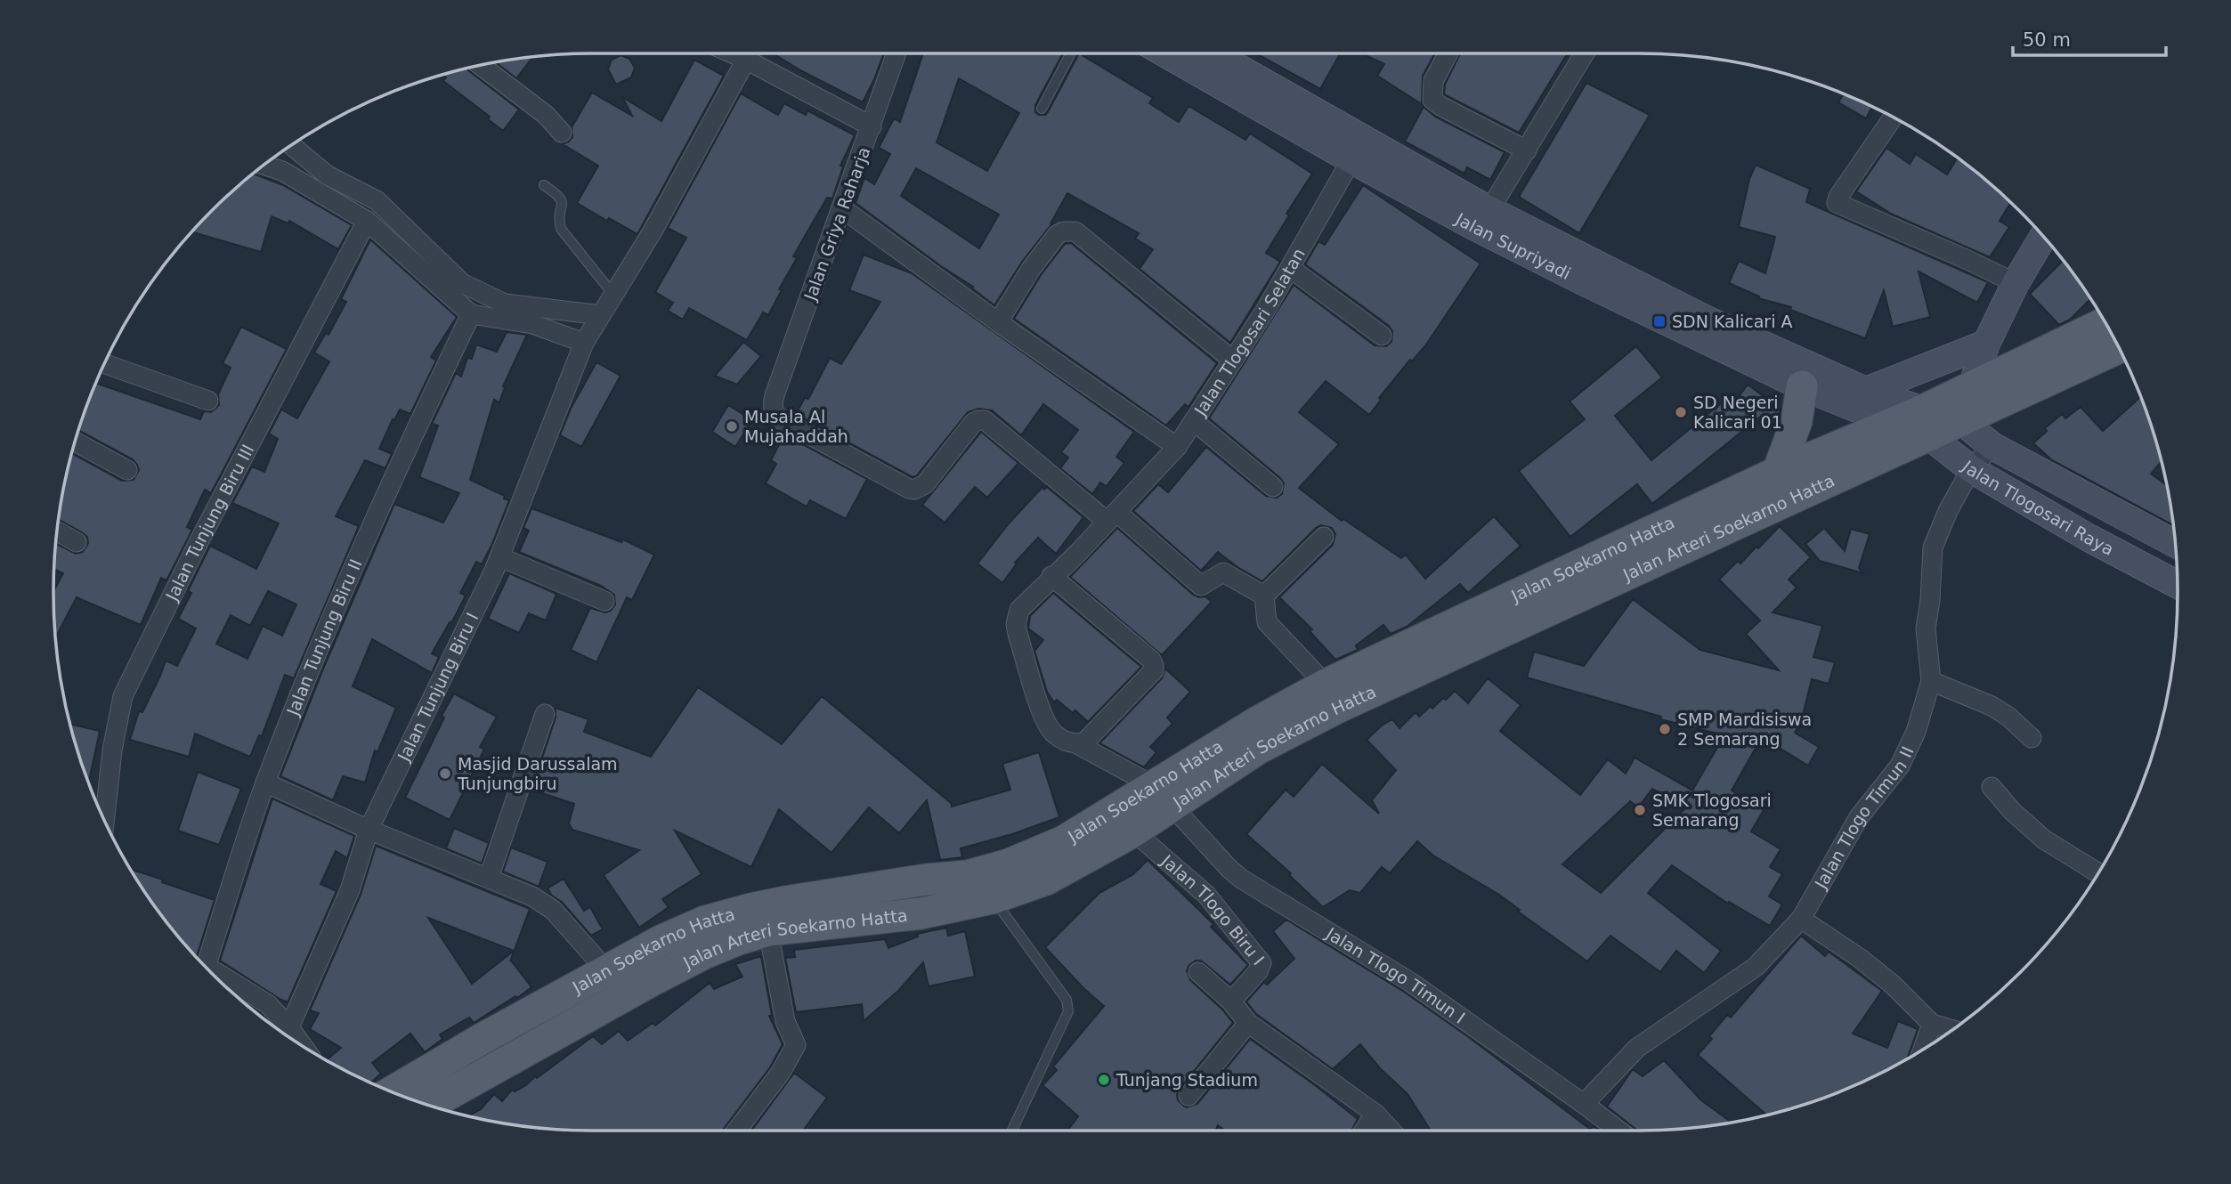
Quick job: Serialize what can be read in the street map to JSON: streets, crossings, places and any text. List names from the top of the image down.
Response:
{
  "streets": {
    "main road": ["Jalan Arteri Soekarno Hatta", "Jalan Soekarno Hatta"],
    "street": [
      "Jalan Griya Raharja",
      "Jalan Supriyadi",
      "Jalan Tlogosari Selatan",
      "Jalan Tlogosari Raya",
      "Jalan Tunjung Biru III",
      "Jalan Tunjung Biru II",
      "Jalan Tunjung Biru I",
      "Jalan Tlogo Timun II",
      "Jalan Tlogo Biru I",
      "Jalan Tlogo Timun I"
    ]
  },
  "crossings": [
    ["Jalan Griya Raharja", "Jalan Tlogosari Selatan"],
    ["Jalan Supriyadi", "Jalan Tlogosari Selatan"],
    ["Jalan Supriyadi", "Jalan Tlogosari Raya"],
    ["Jalan Supriyadi", "Jalan Arteri Soekarno Hatta"],
    ["Jalan Supriyadi", "Jalan Soekarno Hatta"],
    ["Jalan Tlogosari Selatan", "Jalan Tlogo Timun I"],
    ["Jalan Tlogosari Raya", "Jalan Arteri Soekarno Hatta"],
    ["Jalan Tlogosari Raya", "Jalan Tlogo Timun II"],
    ["Jalan Arteri Soekarno Hatta", "Jalan Soekarno Hatta"],
    ["Jalan Arteri Soekarno Hatta", "Jalan Tlogo Biru I"],
    ["Jalan Arteri Soekarno Hatta", "Jalan Tlogo Timun I"],
    ["Jalan Soekarno Hatta", "Jalan Tlogo Timun I"],
    ["Jalan Tlogo Timun II", "Jalan Tlogo Timun I"]
  ],
  "places": {
    "transit": ["SDN Kalicari A"],
    "other": [
      "SD Negeri Kalicari 01",
      "Musala Al Mujahaddah",
      "SMP Mardisiswa 2 Semarang",
      "Masjid Darussalam Tunjungbiru",
      "SMK Tlogosari Semarang",
      "Tunjang Stadium"
    ]
  },
  "scale_bar": "50 m"
}
